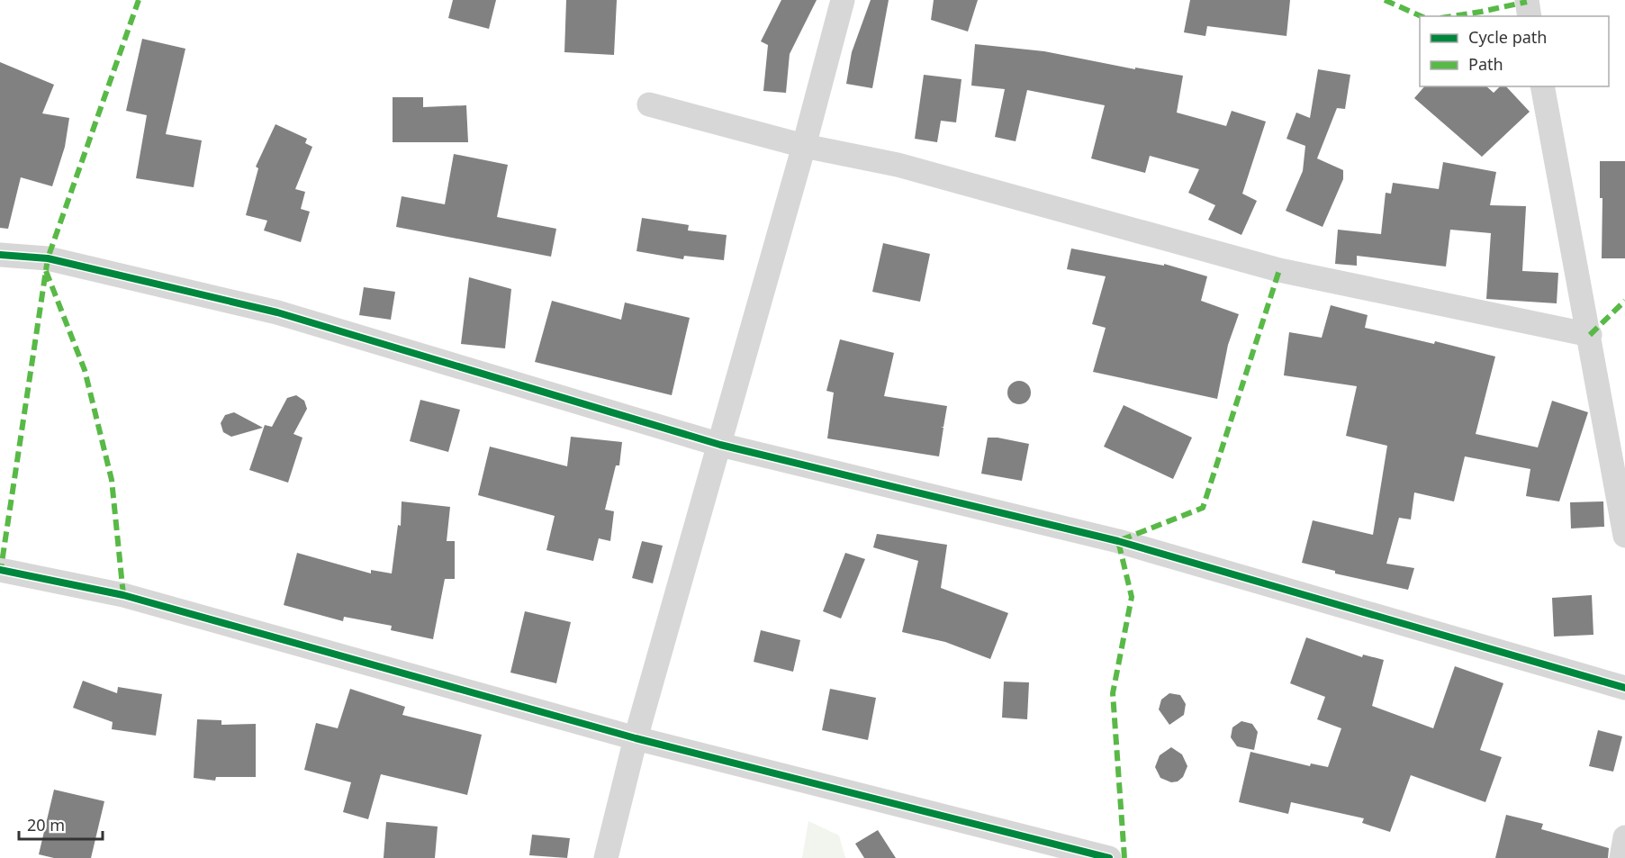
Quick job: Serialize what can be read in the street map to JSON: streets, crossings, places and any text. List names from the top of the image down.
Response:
{
  "legend": ["Cycle path", "Path"],
  "scale_bar": "20 m"
}
